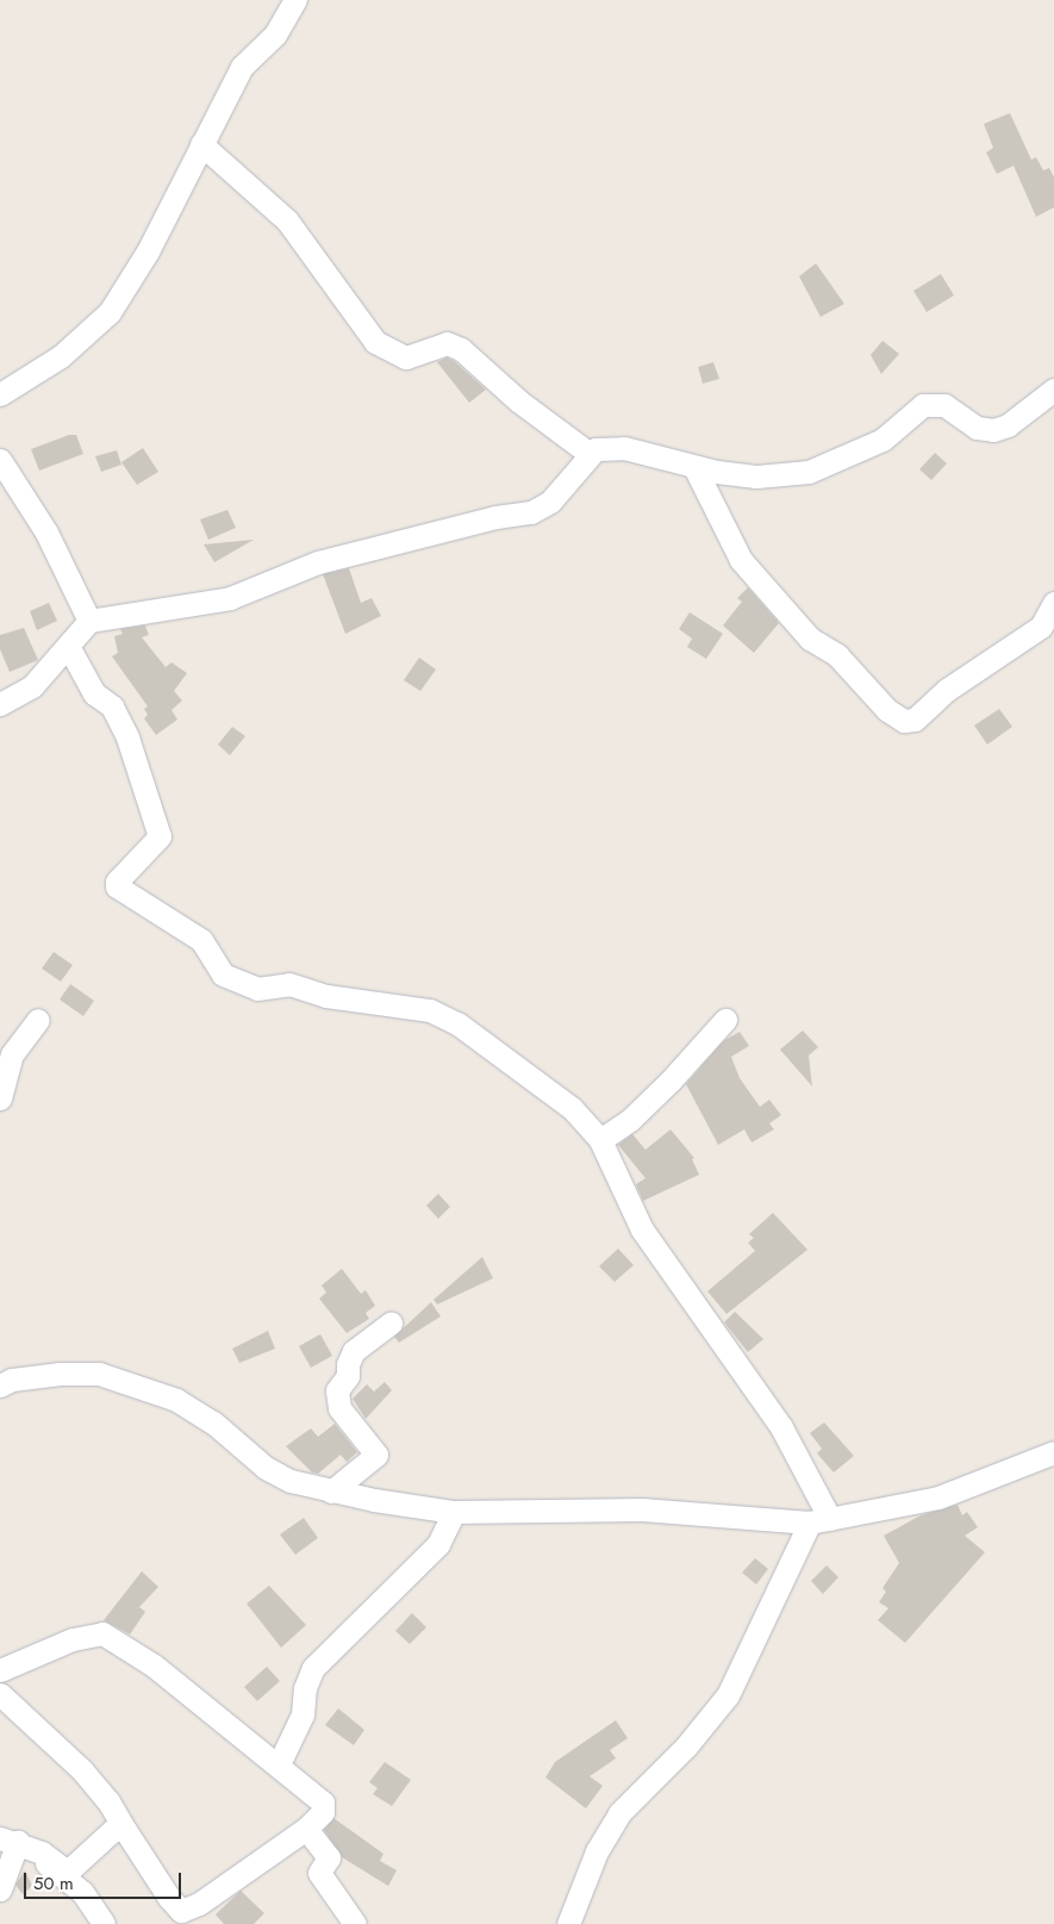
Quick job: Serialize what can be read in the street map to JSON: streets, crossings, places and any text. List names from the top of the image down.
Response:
{
  "scale_bar": "50 m"
}
